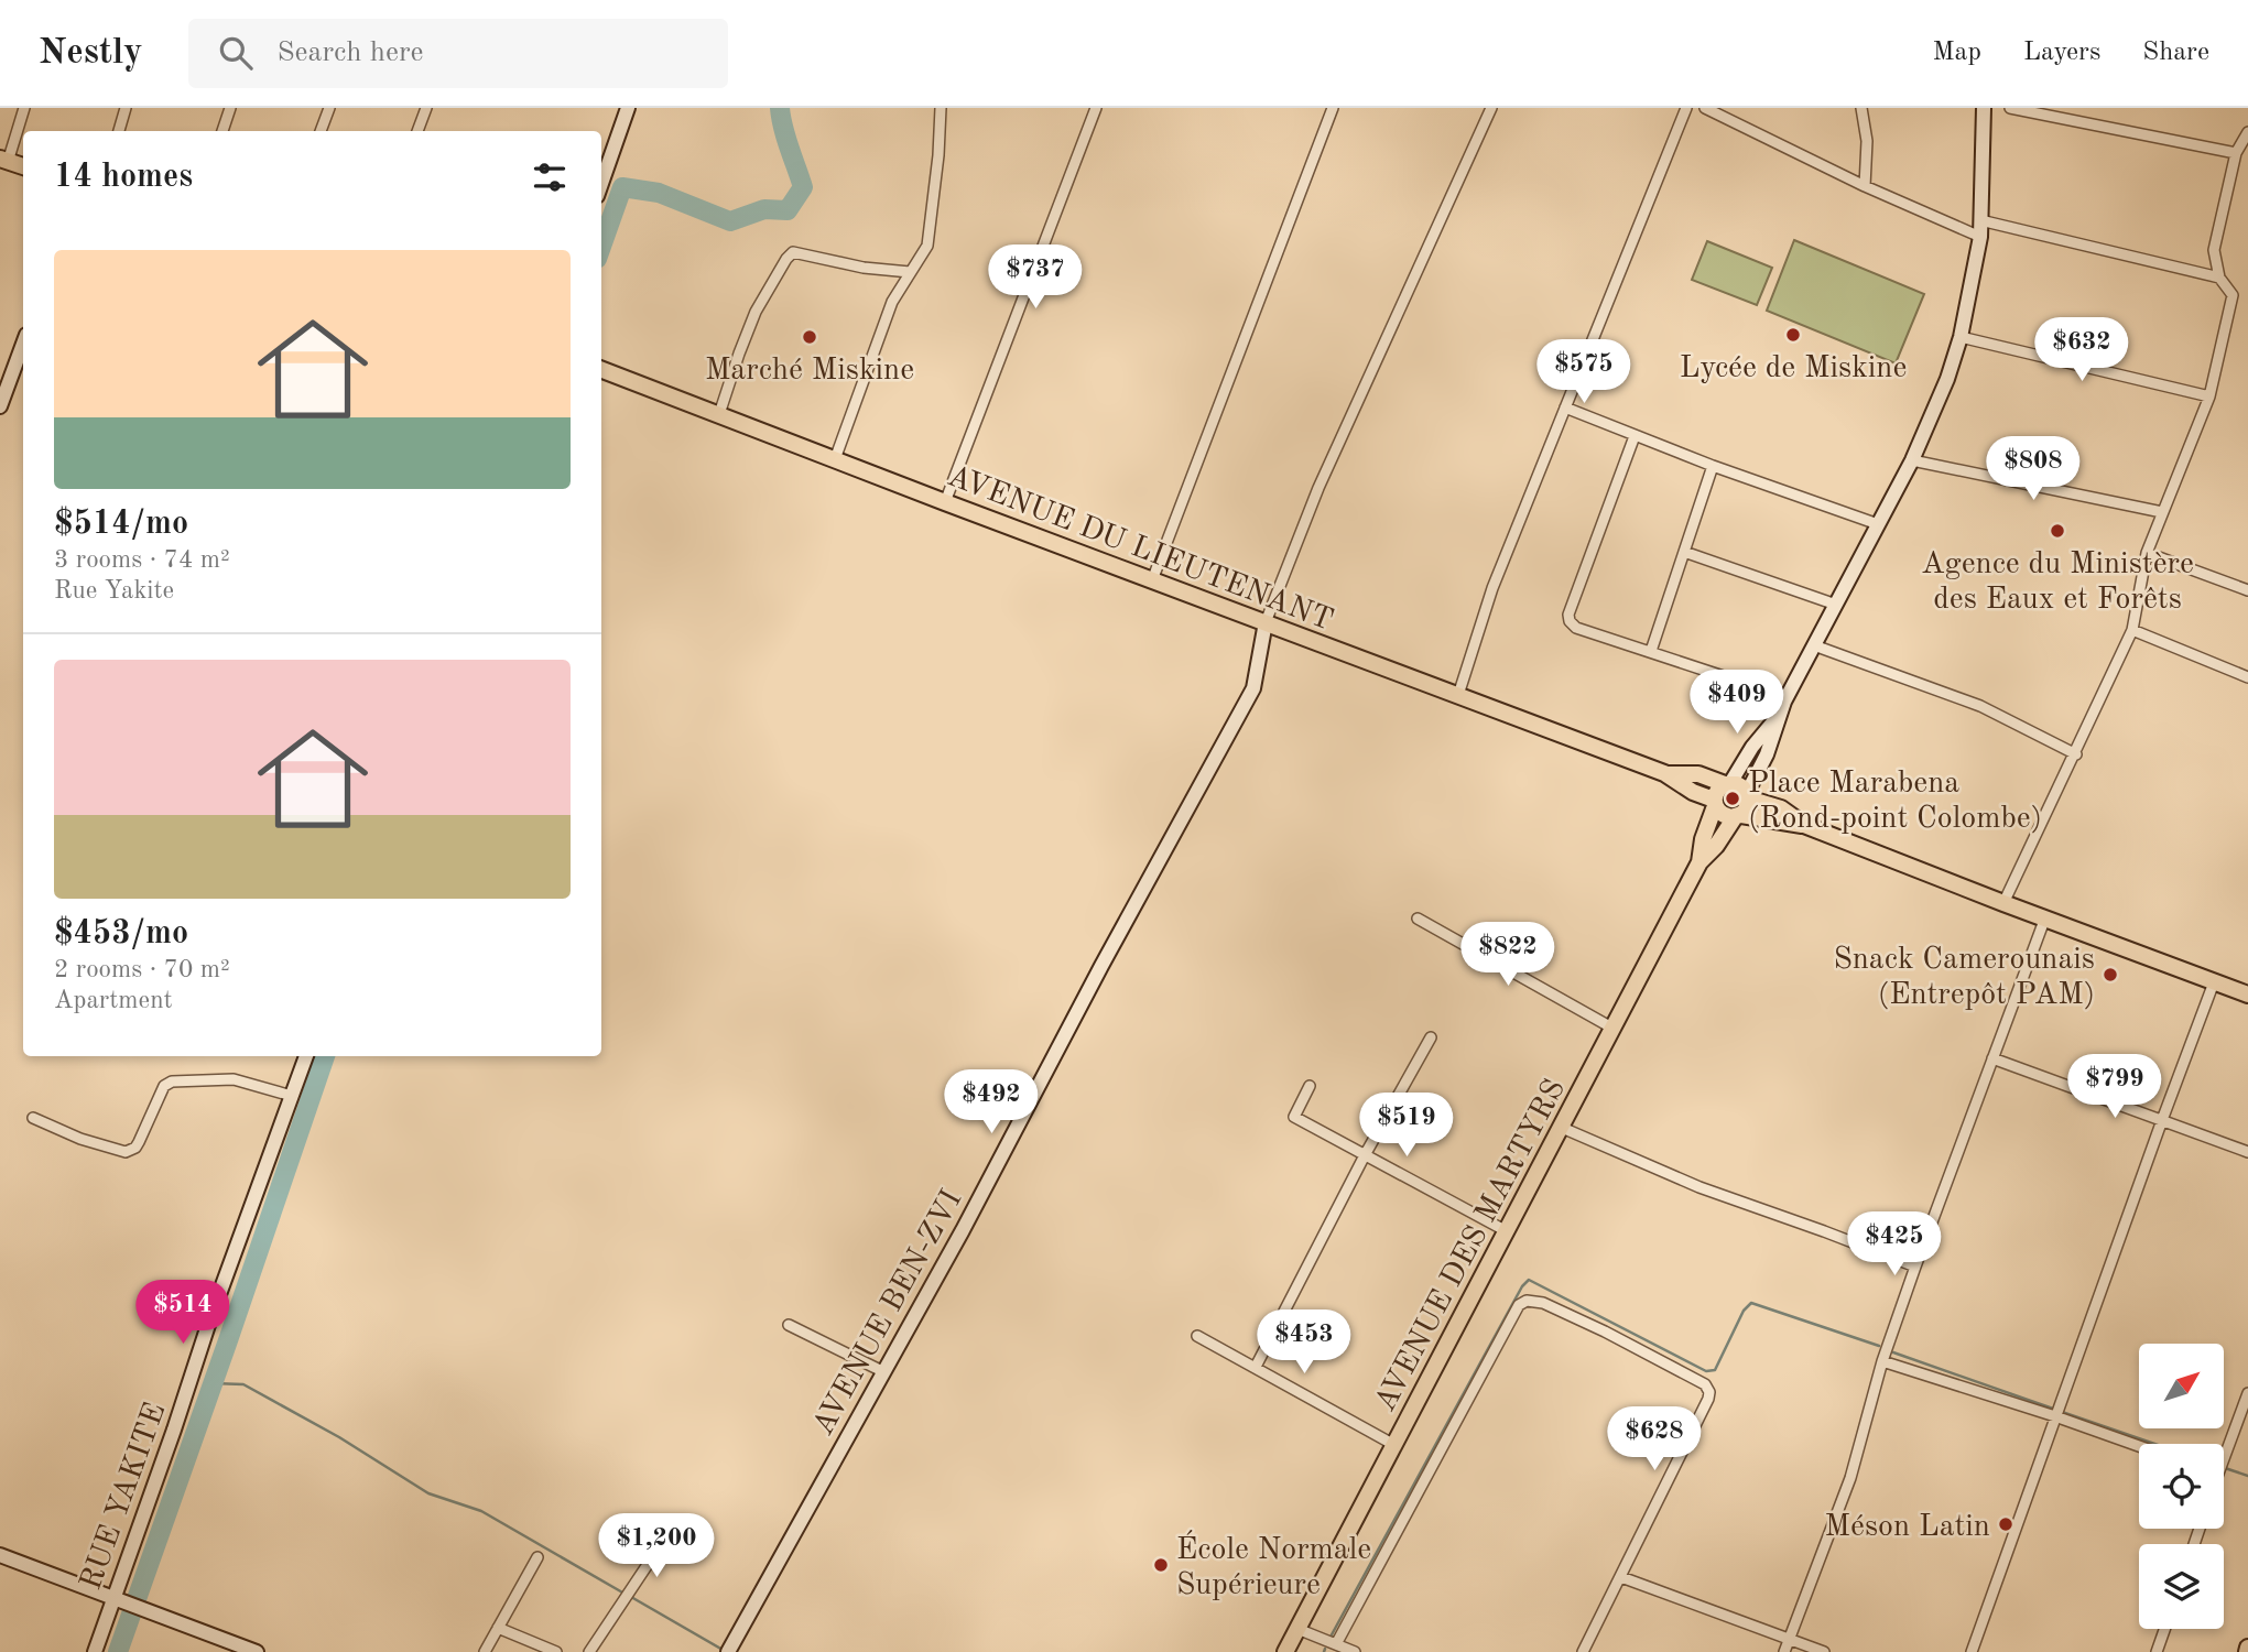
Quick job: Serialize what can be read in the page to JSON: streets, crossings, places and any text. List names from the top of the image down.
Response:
{
  "streets": {
    "main road": [
      "AVENUE DU LIEUTENANT",
      "AVENUE DES MARTYRS",
      "AVENUE BEN-ZVI",
      "RUE YAKITE"
    ]
  },
  "crossings": [
    ["AVENUE DU LIEUTENANT", "AVENUE DES MARTYRS"],
    ["AVENUE DU LIEUTENANT", "AVENUE BEN-ZVI"]
  ],
  "places": [
    "Lycée de Miskine",
    "Marché Miskine",
    "Agence du Ministère des Eaux et Forêts",
    "Place Marabena (Rond-point Colombe)",
    "Snack Camerounais (Entrepôt PAM)",
    "Méson Latin",
    "École Normale Supérieure"
  ],
  "north": "top right",
  "page": {
    "header": "Nestly",
    "search": "Search here",
    "nav": ["Map", "Layers", "Share"],
    "heading": "14 homes",
    "list": [
      {
        "name": "$514/mo",
        "note": "3 rooms · 74 m² · Rue Yakite"
      },
      {
        "name": "$453/mo",
        "note": "2 rooms · 70 m² · Apartment"
      }
    ],
    "price": [
      "$737",
      "$632",
      "$575",
      "$808",
      "$409",
      "$822",
      "$799",
      "$492",
      "$519",
      "$425",
      "$514",
      "$453",
      "$628",
      "$1,200"
    ]
  }
}
